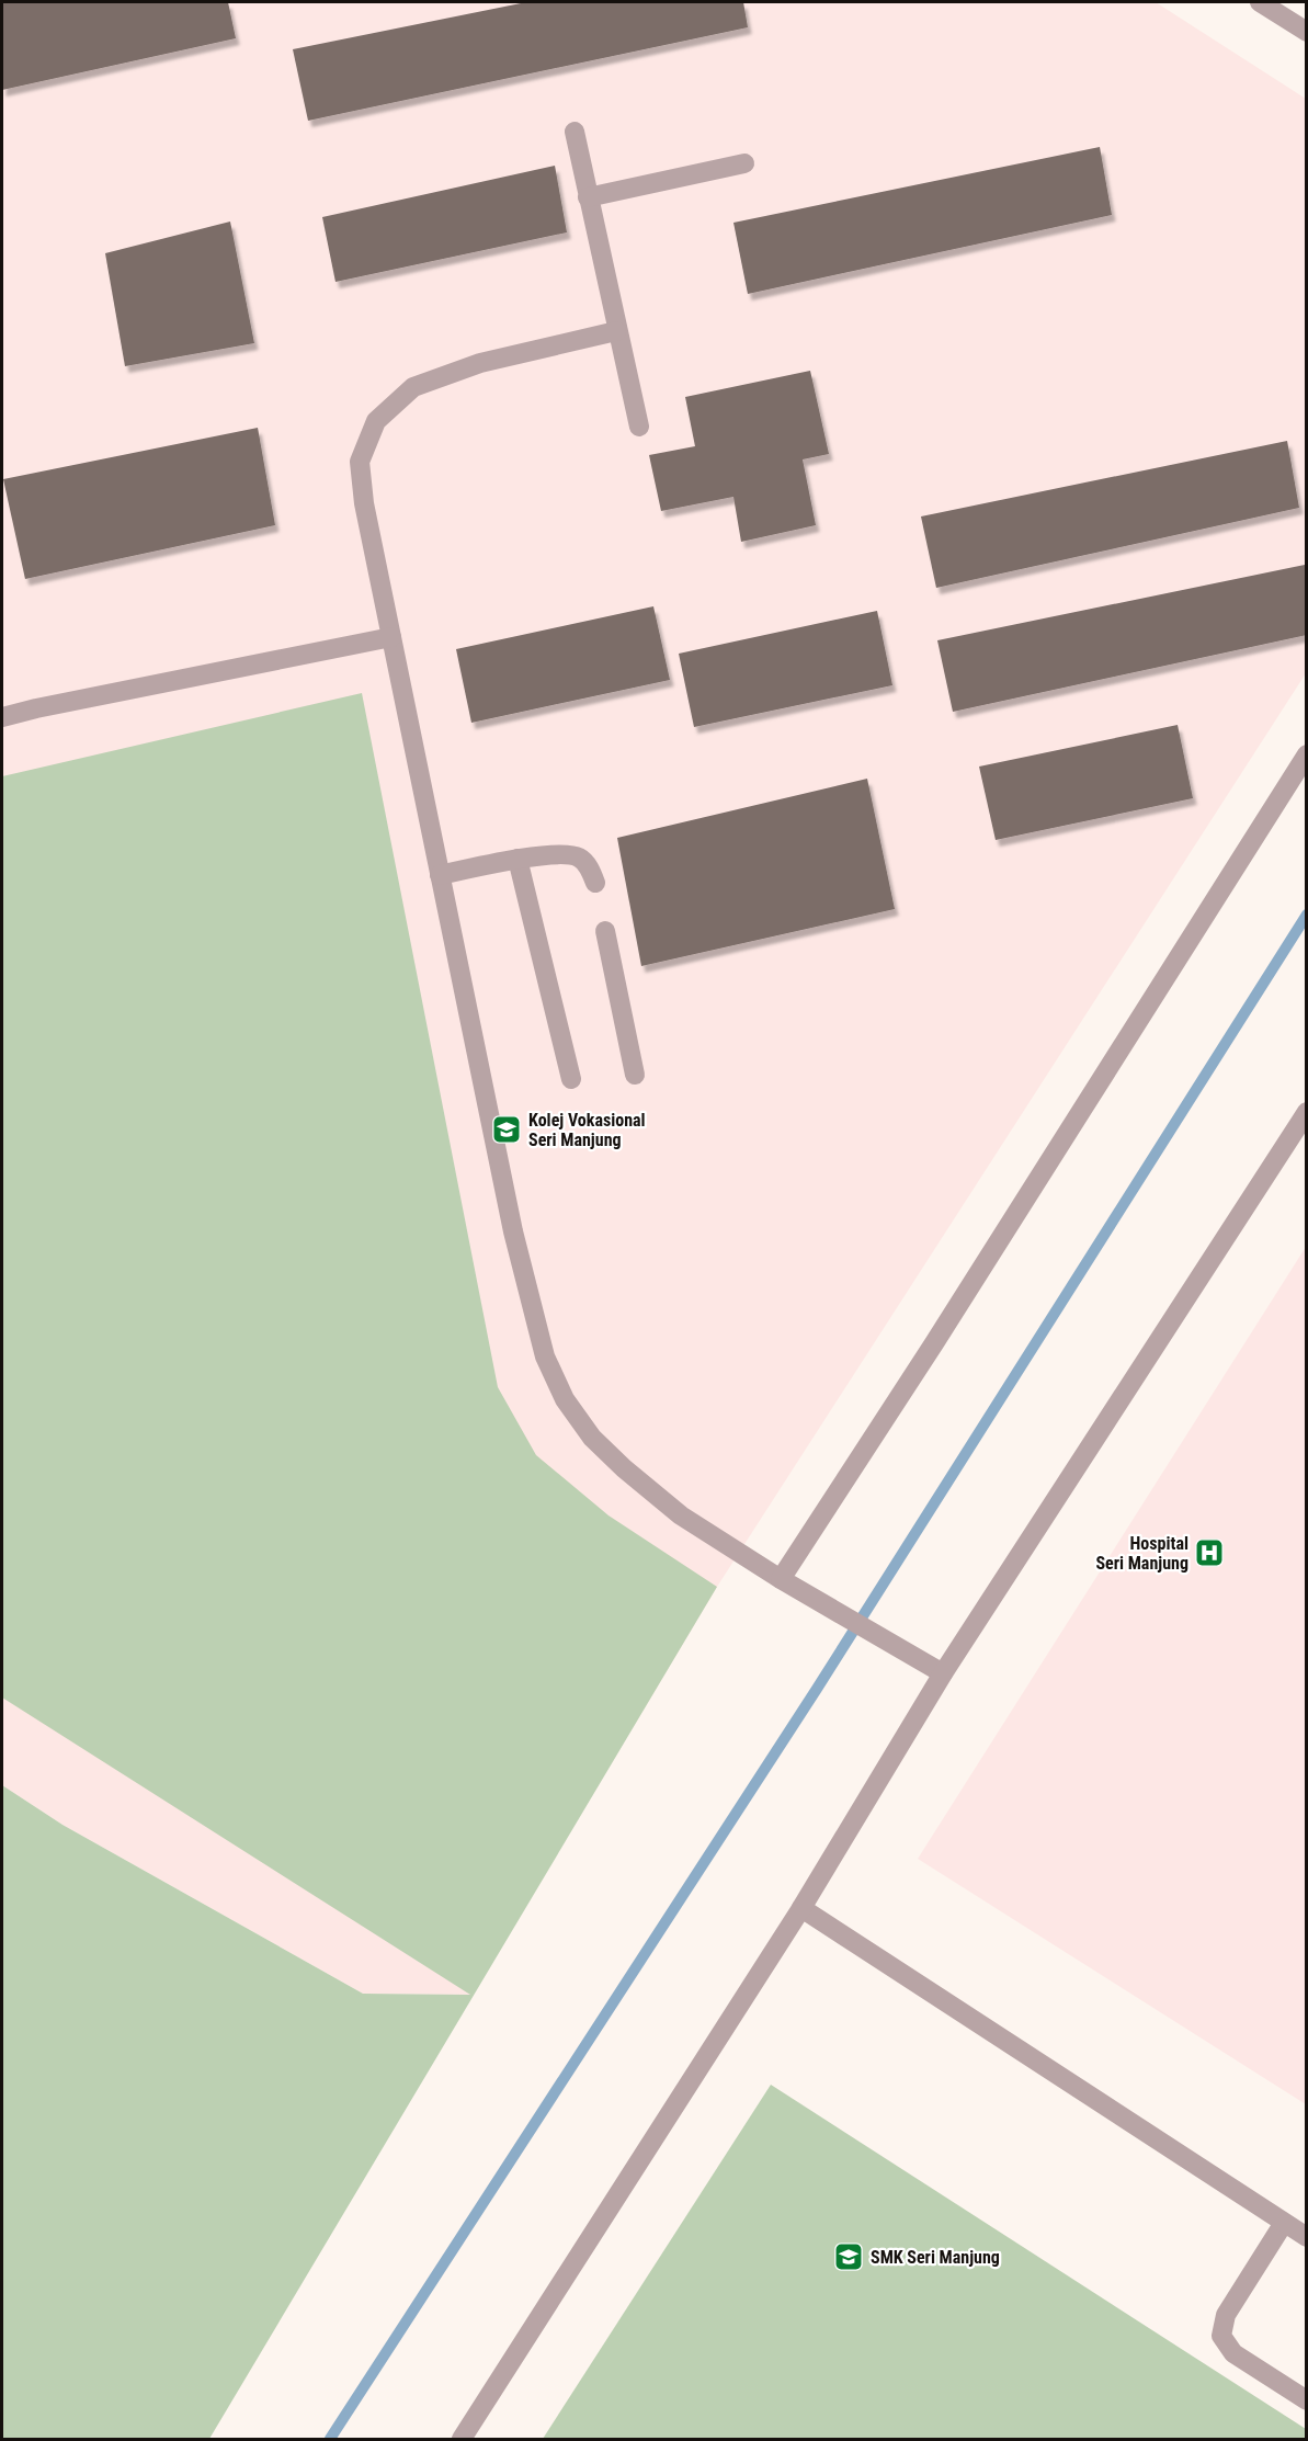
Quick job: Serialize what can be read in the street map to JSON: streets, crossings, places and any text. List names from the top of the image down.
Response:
{
  "places": {
    "school or university": ["Kolej Vokasional Seri Manjung", "SMK Seri Manjung"],
    "hospital": ["Hospital Seri Manjung"]
  }
}
